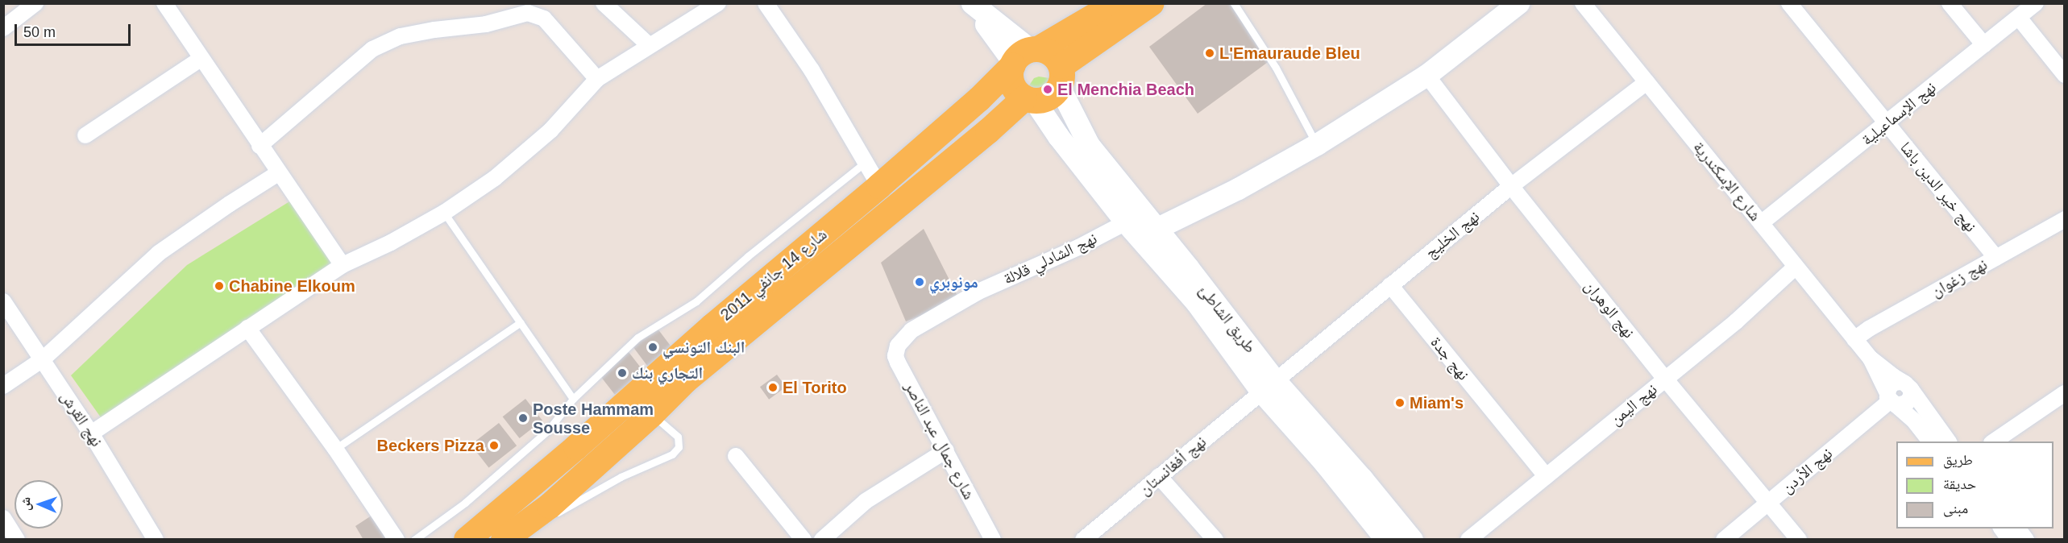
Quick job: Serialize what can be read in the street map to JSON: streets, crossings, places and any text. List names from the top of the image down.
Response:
{
  "streets": {
    "main road": ["شارع 14 جانفي 2011"],
    "street": [
      "نهج الإسماعيلية",
      "شارع الإسكندرية",
      "نهج خير الدين باشا",
      "نهج الخليج",
      "نهج الشادلي قلالة",
      "نهج زغوان",
      "نهج الوهران",
      "طريق الشاطئ",
      "نهج جدة",
      "نهج اليمن",
      "نهج القرش",
      "شارع جمال عبد الناصر",
      "نهج أفغانستان",
      "نهج الأردن"
    ]
  },
  "crossings": [
    ["نهج الإسماعيلية", "شارع الإسكندرية"],
    ["نهج الإسماعيلية", "نهج خير الدين باشا"],
    ["شارع الإسكندرية", "نهج الخليج"],
    ["شارع الإسكندرية", "نهج زغوان"],
    ["شارع الإسكندرية", "نهج اليمن"],
    ["نهج خير الدين باشا", "نهج زغوان"],
    ["نهج الخليج", "نهج الوهران"],
    ["نهج الخليج", "طريق الشاطئ"],
    ["نهج الخليج", "نهج جدة"],
    ["نهج الخليج", "نهج أفغانستان"],
    ["نهج الشادلي قلالة", "طريق الشاطئ"],
    ["نهج الشادلي قلالة", "شارع جمال عبد الناصر"],
    ["شارع 14 جانفي 2011", "طريق الشاطئ"],
    ["نهج الوهران", "نهج اليمن"],
    ["نهج الوهران", "نهج الأردن"],
    ["طريق الشاطئ", "نهج أفغانستان"],
    ["نهج جدة", "نهج اليمن"]
  ],
  "places": [
    "L'Emauraude Bleu",
    "El Menchia Beach",
    "مونوبري",
    "Chabine Elkoum",
    "البنك التونسي",
    "التجاري بنك",
    "El Torito",
    "Miam's",
    "Poste Hammam Sousse",
    "Beckers Pizza"
  ],
  "legend": ["طريق", "حديقة", "مبنى"],
  "scale_bar": "50 m",
  "north": "left"
}
